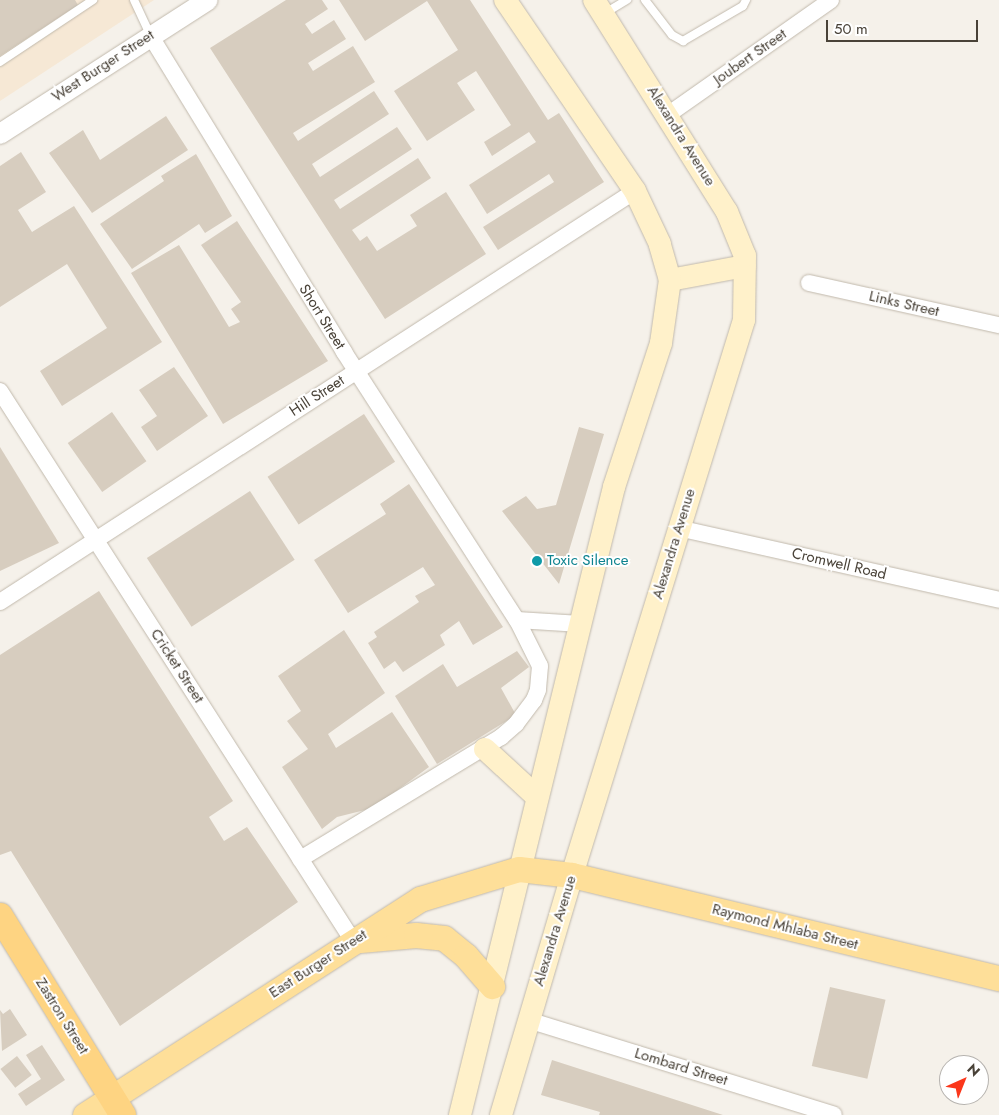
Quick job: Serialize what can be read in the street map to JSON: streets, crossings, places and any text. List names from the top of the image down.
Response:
{
  "streets": {
    "highway": ["Zastron Street"],
    "main road": ["Alexandra Avenue", "Raymond Mhlaba Street", "East Burger Street"],
    "street": [
      "Joubert Street",
      "West Burger Street",
      "Links Street",
      "Short Street",
      "Hill Street",
      "Cromwell Road",
      "Cricket Street",
      "Lombard Street"
    ]
  },
  "crossings": [
    ["Joubert Street", "Alexandra Avenue"],
    ["West Burger Street", "Short Street"],
    ["Alexandra Avenue", "Cromwell Road"],
    ["Alexandra Avenue", "Raymond Mhlaba Street"],
    ["Alexandra Avenue", "East Burger Street"],
    ["Alexandra Avenue", "Lombard Street"],
    ["Short Street", "Hill Street"],
    ["Hill Street", "Cricket Street"],
    ["Cricket Street", "East Burger Street"],
    ["Raymond Mhlaba Street", "East Burger Street"],
    ["East Burger Street", "Zastron Street"]
  ],
  "places": ["Toxic Silence"],
  "scale_bar": "50 m",
  "north": "top right"
}
